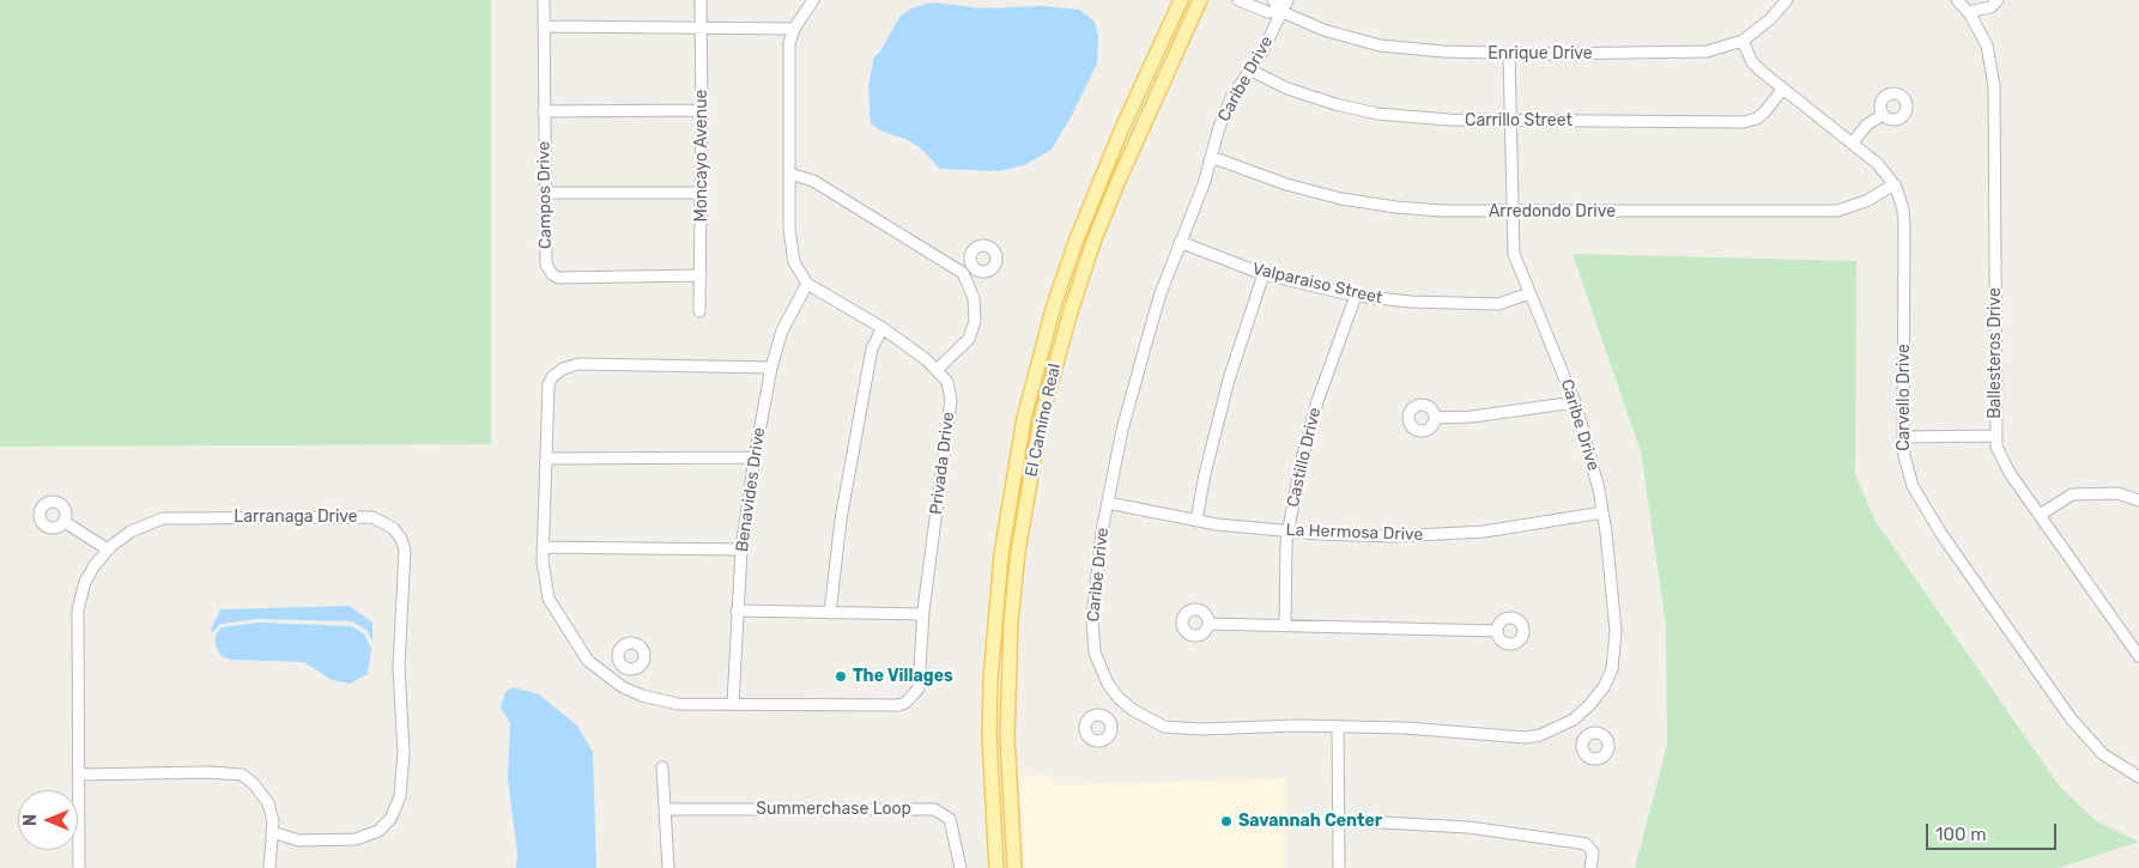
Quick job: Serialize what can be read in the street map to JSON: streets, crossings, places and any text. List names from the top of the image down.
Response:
{
  "streets": {
    "main road": ["El Camino Real"],
    "street": [
      "Enrique Drive",
      "Caribe Drive",
      "Carrillo Street",
      "Moncayo Avenue",
      "Campos Drive",
      "Arredondo Drive",
      "Valparaiso Street",
      "Ballesteros Drive",
      "Carvello Drive",
      "Castillo Drive",
      "Privada Drive",
      "Benavides Drive",
      "Larranaga Drive",
      "La Hermosa Drive",
      "Summerchase Loop"
    ]
  },
  "crossings": [
    ["Enrique Drive", "Caribe Drive"],
    ["Enrique Drive", "Carvello Drive"],
    ["Caribe Drive", "Carrillo Street"],
    ["Caribe Drive", "Arredondo Drive"],
    ["Caribe Drive", "Valparaiso Street"],
    ["Caribe Drive", "La Hermosa Drive"],
    ["Carrillo Street", "Carvello Drive"],
    ["Moncayo Avenue", "Campos Drive"],
    ["Arredondo Drive", "Carvello Drive"],
    ["Valparaiso Street", "Castillo Drive"],
    ["Castillo Drive", "La Hermosa Drive"],
    ["Privada Drive", "Benavides Drive"]
  ],
  "places": ["The Villages", "Savannah Center"],
  "scale_bar": "100 m",
  "north": "left"
}
